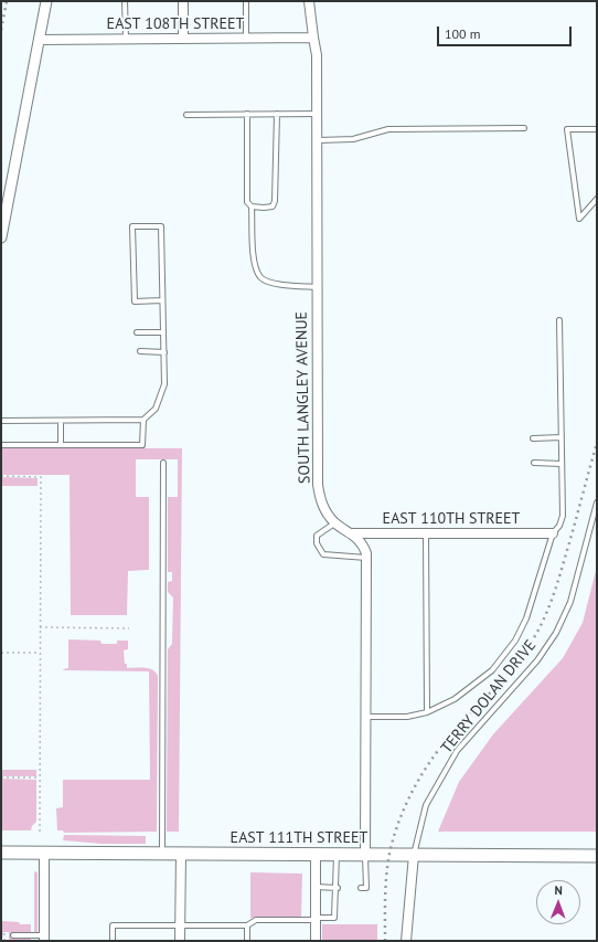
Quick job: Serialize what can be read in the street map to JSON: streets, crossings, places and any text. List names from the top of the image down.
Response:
{
  "streets": {
    "main road": ["EAST 111TH STREET"],
    "street": ["EAST 108TH STREET", "SOUTH LANGLEY AVENUE", "EAST 110TH STREET"],
    "lane": ["TERRY DOLAN DRIVE"]
  },
  "crossings": [
    ["EAST 108TH STREET", "SOUTH LANGLEY AVENUE"],
    ["SOUTH LANGLEY AVENUE", "EAST 110TH STREET"],
    ["SOUTH LANGLEY AVENUE", "EAST 111TH STREET"],
    ["TERRY DOLAN DRIVE", "EAST 111TH STREET"]
  ],
  "scale_bar": "100 m",
  "north": "top"
}
